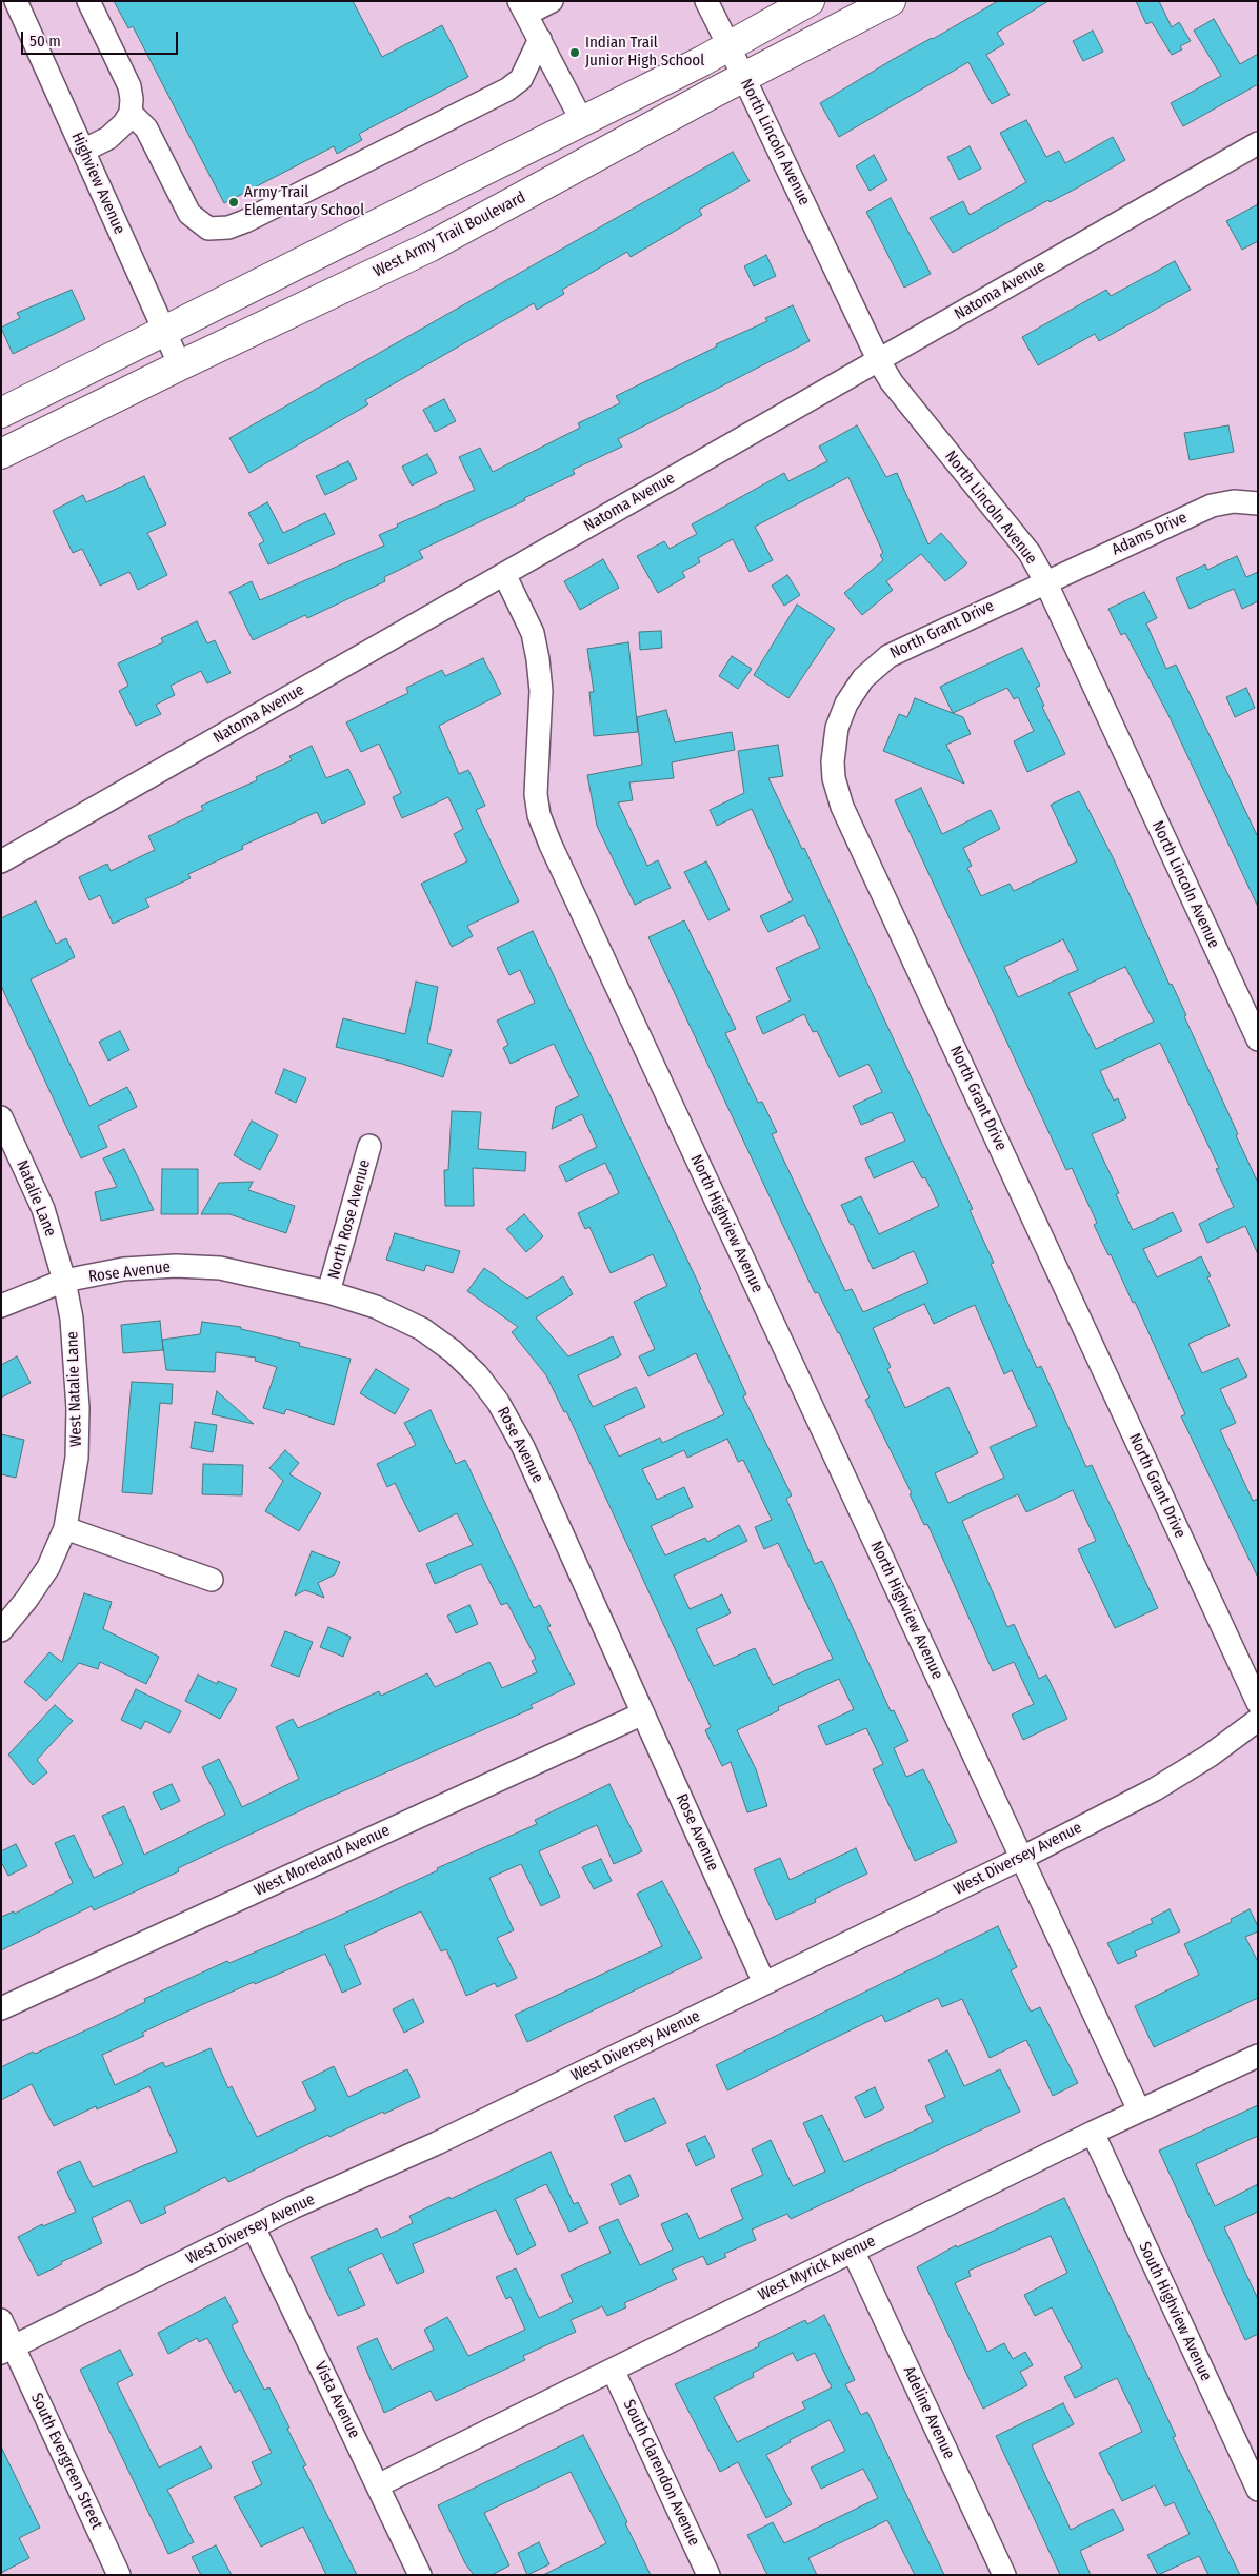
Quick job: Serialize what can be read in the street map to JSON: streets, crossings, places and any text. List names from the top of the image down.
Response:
{
  "streets": {
    "main road": ["West Army Trail Boulevard"],
    "street": [
      "North Lincoln Avenue",
      "Highview Avenue",
      "Natoma Avenue",
      "Adams Drive",
      "North Grant Drive",
      "Natalie Lane",
      "North Rose Avenue",
      "North Highview Avenue",
      "Rose Avenue",
      "West Natalie Lane",
      "West Diversey Avenue",
      "West Moreland Avenue",
      "West Myrick Avenue",
      "South Highview Avenue",
      "Vista Avenue",
      "Adeline Avenue",
      "South Evergreen Street",
      "South Clarendon Avenue"
    ]
  },
  "crossings": [
    ["North Lincoln Avenue", "West Army Trail Boulevard"],
    ["North Lincoln Avenue", "Natoma Avenue"],
    ["North Lincoln Avenue", "Adams Drive"],
    ["North Lincoln Avenue", "North Grant Drive"],
    ["Highview Avenue", "West Army Trail Boulevard"],
    ["Natoma Avenue", "North Highview Avenue"],
    ["Adams Drive", "North Grant Drive"],
    ["Natalie Lane", "Rose Avenue"],
    ["Natalie Lane", "West Natalie Lane"],
    ["North Rose Avenue", "Rose Avenue"],
    ["North Highview Avenue", "West Diversey Avenue"],
    ["Rose Avenue", "West Natalie Lane"],
    ["Rose Avenue", "West Diversey Avenue"],
    ["Rose Avenue", "West Moreland Avenue"],
    ["West Diversey Avenue", "Vista Avenue"],
    ["West Diversey Avenue", "South Evergreen Street"],
    ["West Myrick Avenue", "South Highview Avenue"],
    ["West Myrick Avenue", "Vista Avenue"],
    ["West Myrick Avenue", "Adeline Avenue"],
    ["West Myrick Avenue", "South Clarendon Avenue"]
  ],
  "places": ["Indian Trail Junior High School", "Army Trail Elementary School"],
  "scale_bar": "50 m"
}
